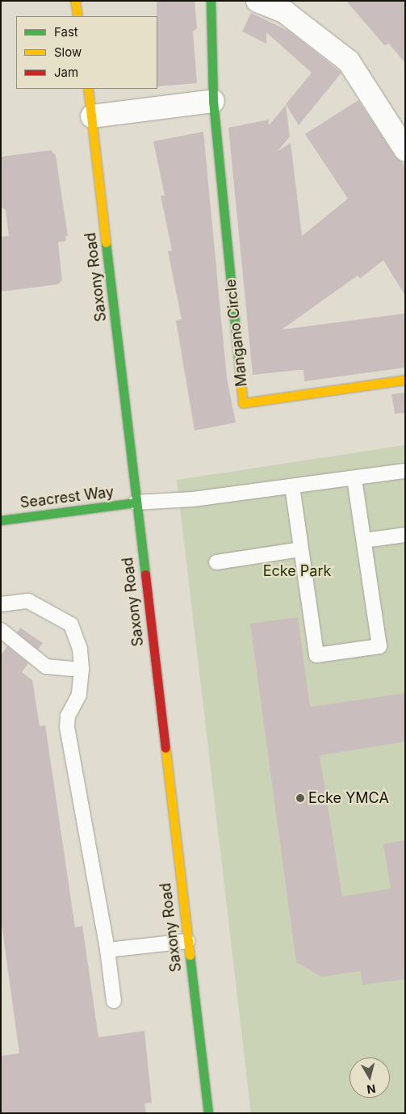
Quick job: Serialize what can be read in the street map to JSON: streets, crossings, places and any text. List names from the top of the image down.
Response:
{
  "streets": {
    "street": ["Saxony Road", "Mangano Circle", "Seacrest Way"]
  },
  "crossings": [
    ["Saxony Road", "Seacrest Way"]
  ],
  "parks": ["Ecke Park"],
  "places": ["Ecke YMCA"],
  "legend": ["Fast", "Slow", "Jam"],
  "north": "bottom"
}
